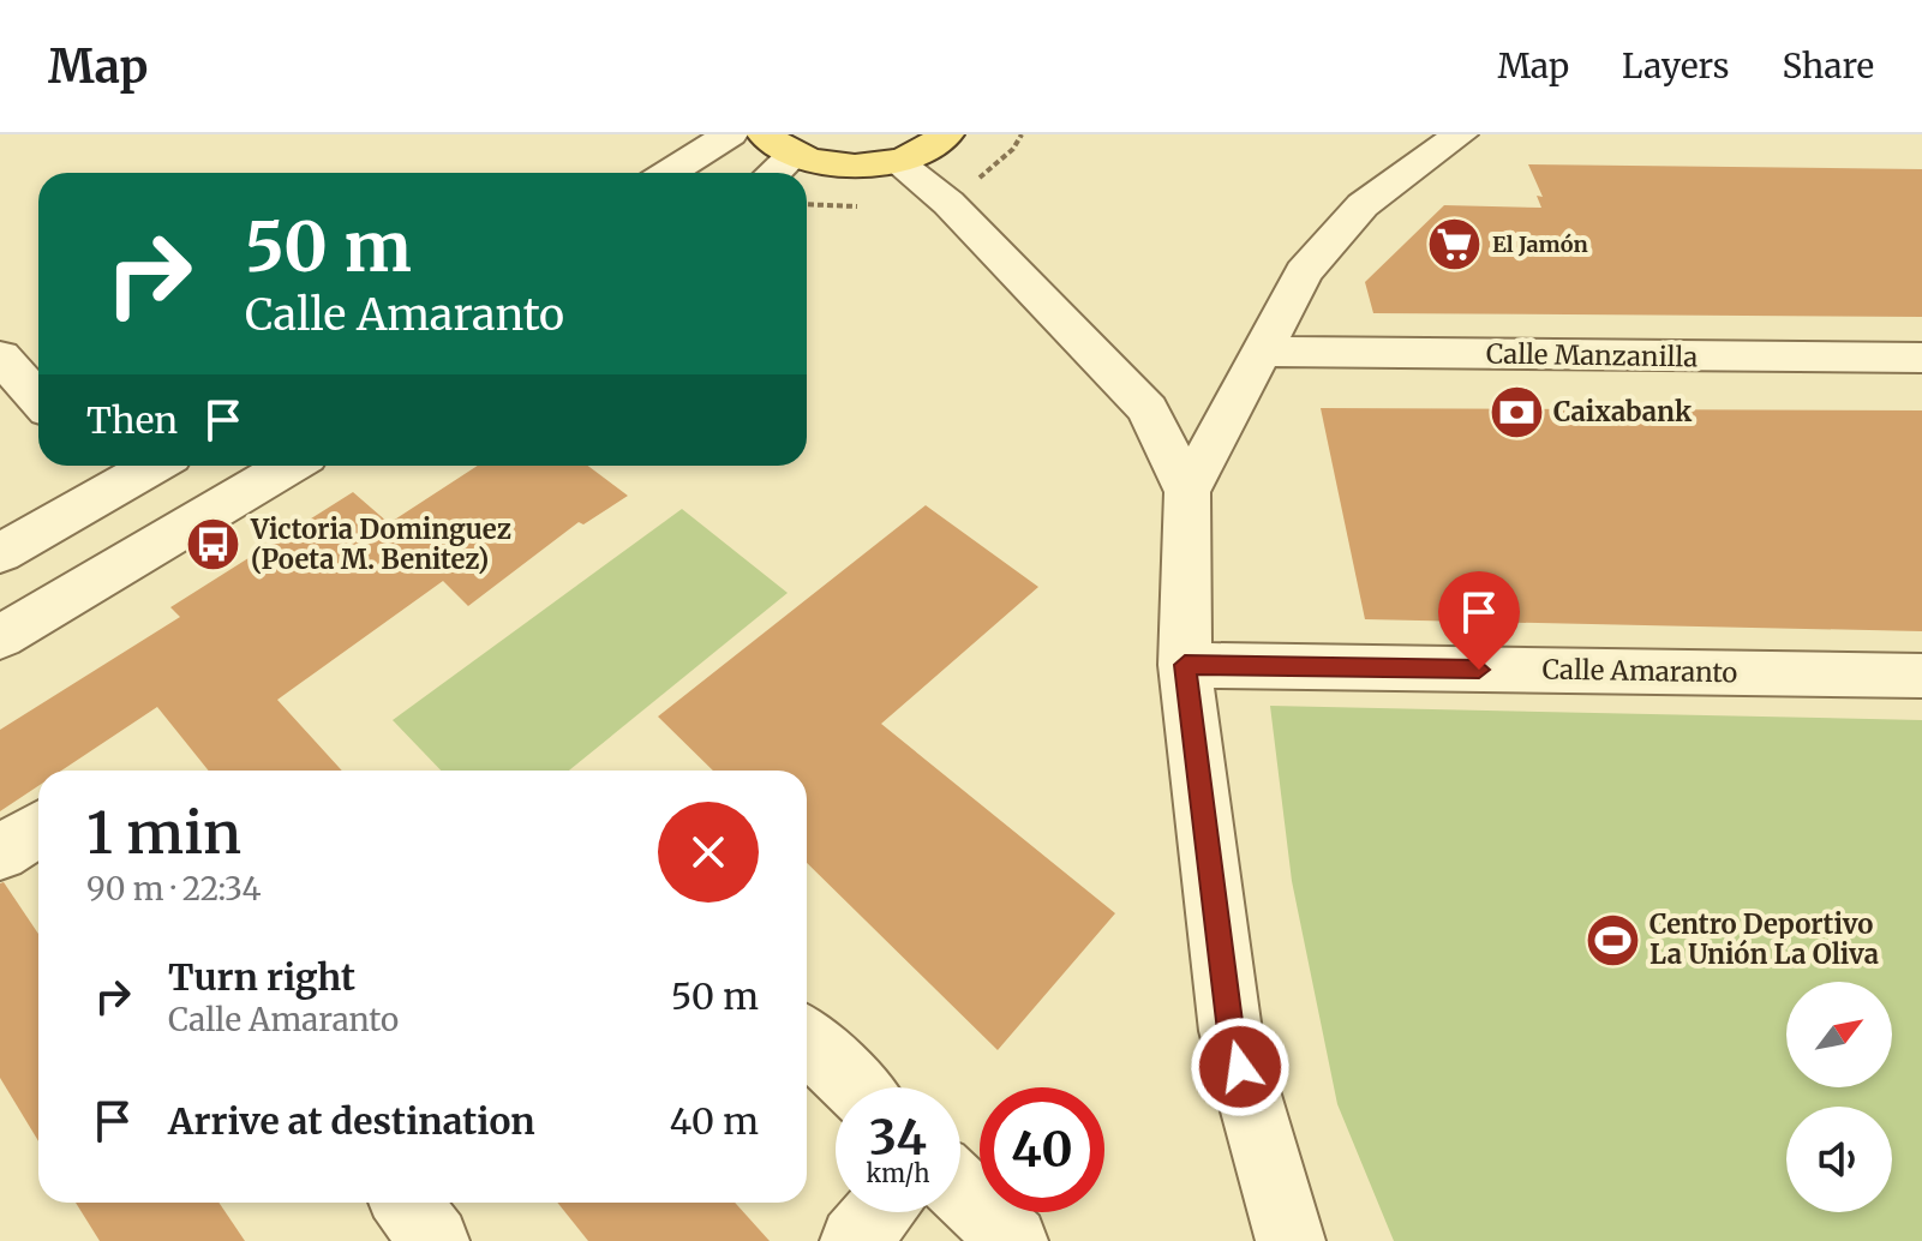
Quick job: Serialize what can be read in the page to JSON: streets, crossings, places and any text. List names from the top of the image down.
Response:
{
  "streets": {
    "street": ["Calle Manzanilla", "Calle Amaranto"]
  },
  "places": {
    "supermarket": ["El Jamón"],
    "bank": ["Caixabank"],
    "bus stop": ["Victoria Dominguez (Poeta M. Benitez)"],
    "sports": ["Centro Deportivo La Unión La Oliva"]
  },
  "north": "top right",
  "page": {
    "header": "Map",
    "nav": ["Map", "Layers", "Share"],
    "turn": ["50 m", "Calle Amaranto"],
    "then": "Then",
    "heading": ["1 min", "90 m · 22:34"],
    "list": [
      {
        "name": "Turn right",
        "note": "Calle Amaranto",
        "value": "50 m"
      },
      {
        "name": "Arrive at destination",
        "value": "40 m"
      }
    ],
    "speed": "34 km/h",
    "limit": "40"
  }
}
